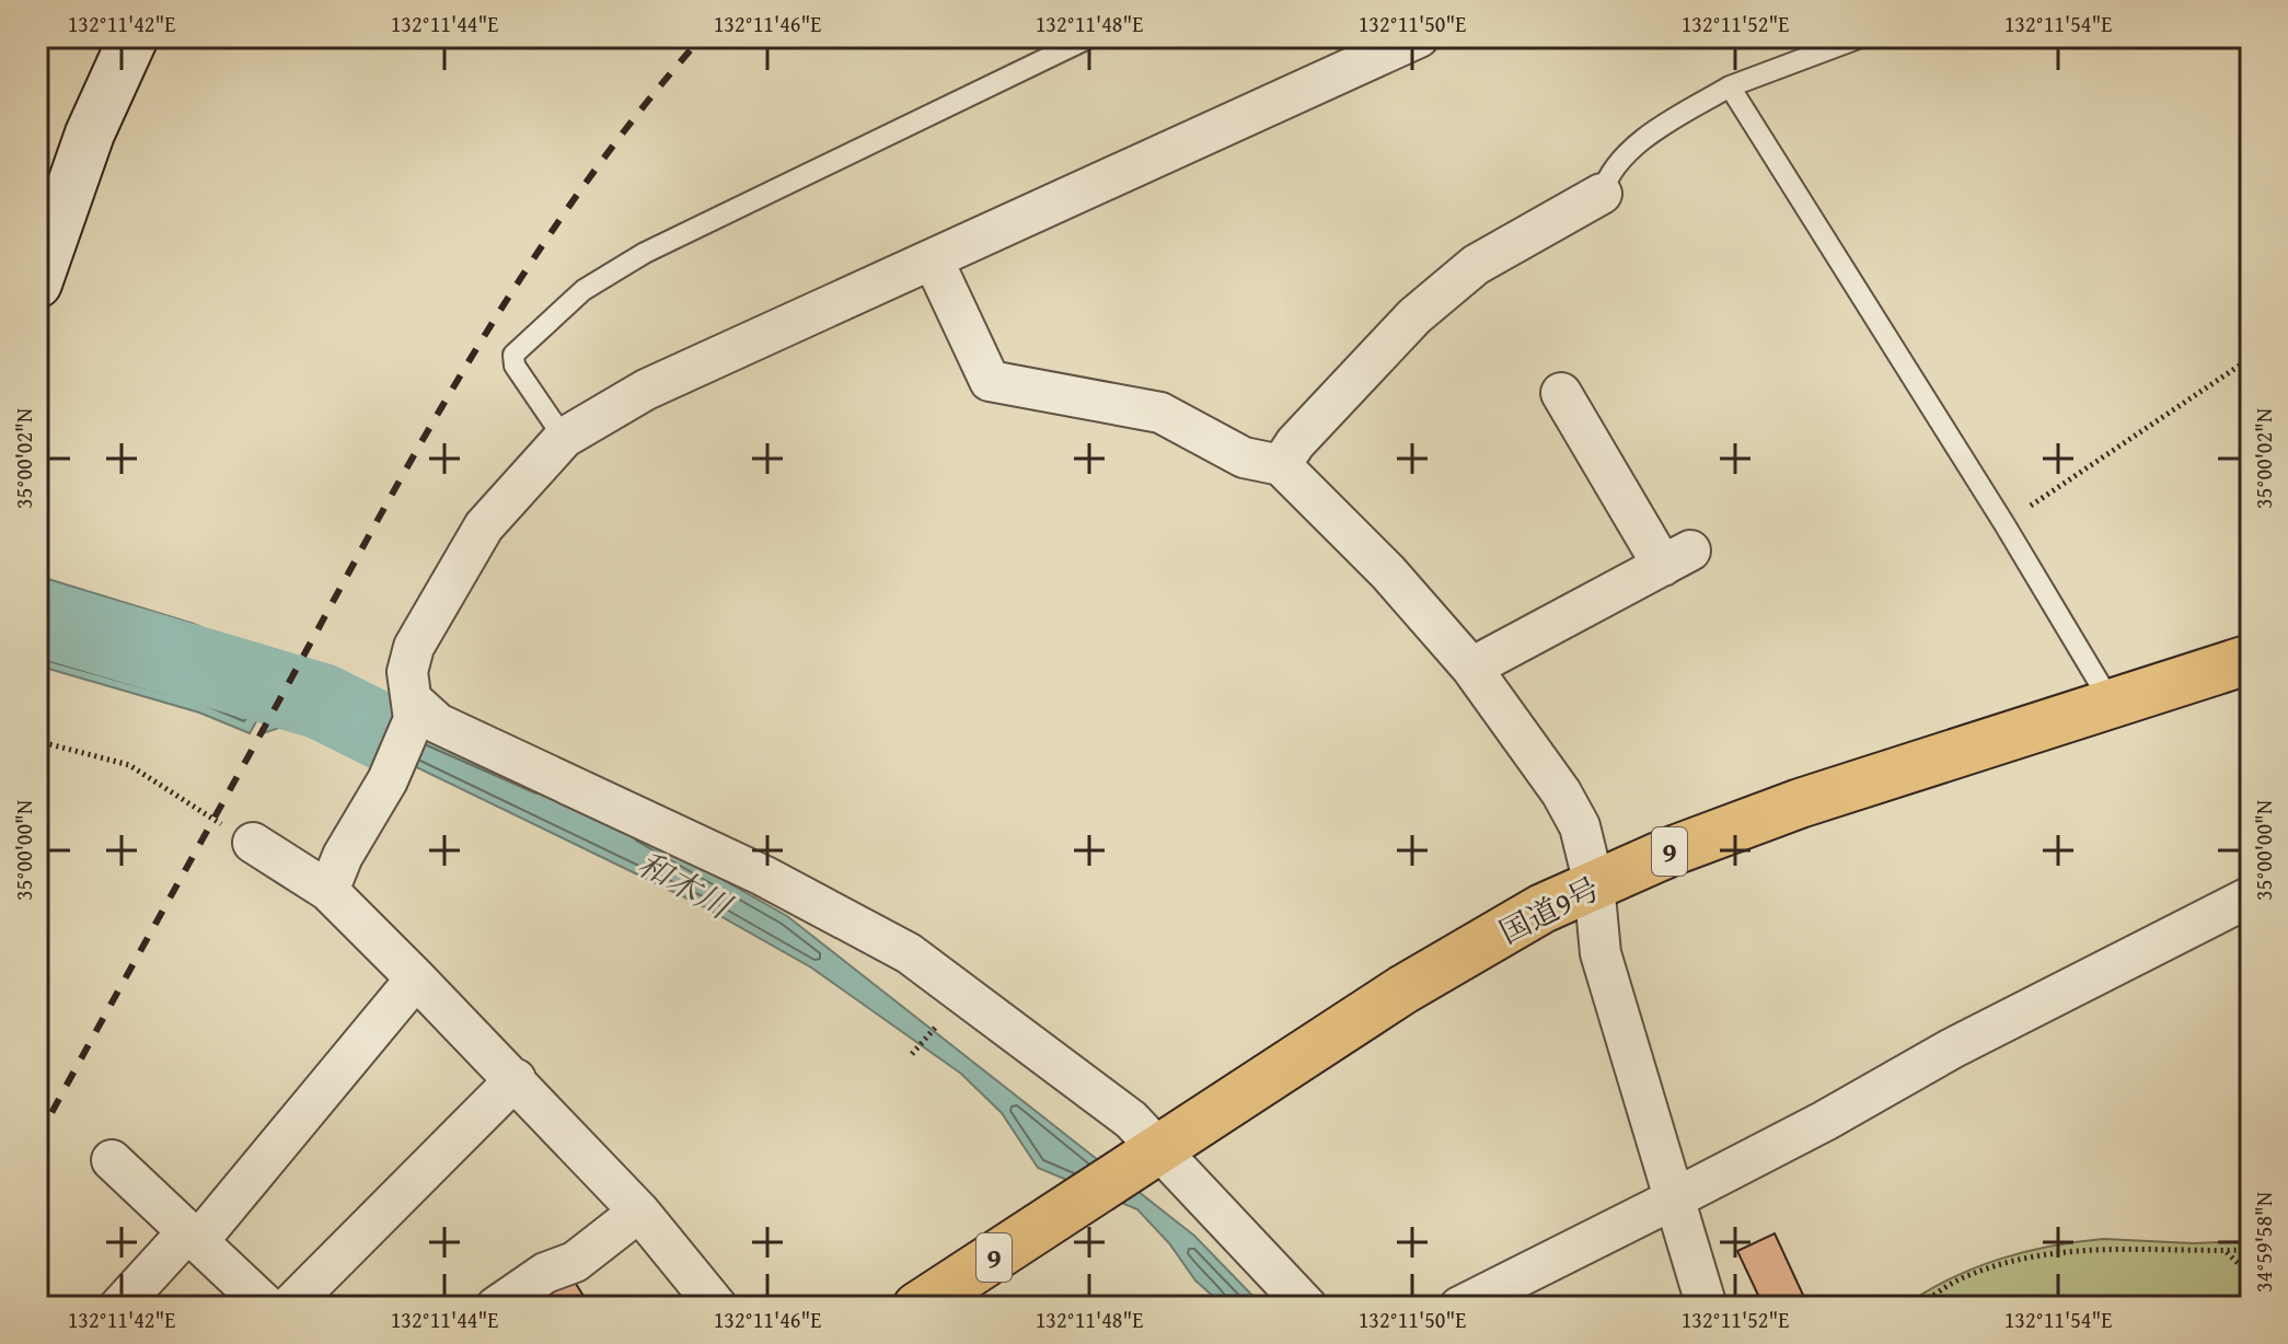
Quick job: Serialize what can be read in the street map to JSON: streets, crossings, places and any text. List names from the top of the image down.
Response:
{
  "streets": {
    "highway": ["9", "国道9号"]
  },
  "water": ["和木川"],
  "coordinates": [
    "132°11'42\"E",
    "132°11'44\"E",
    "132°11'46\"E",
    "132°11'48\"E",
    "132°11'50\"E",
    "132°11'52\"E",
    "132°11'54\"E",
    "35°00'02\"N",
    "35°00'00\"N",
    "34°59'58\"N"
  ]
}
